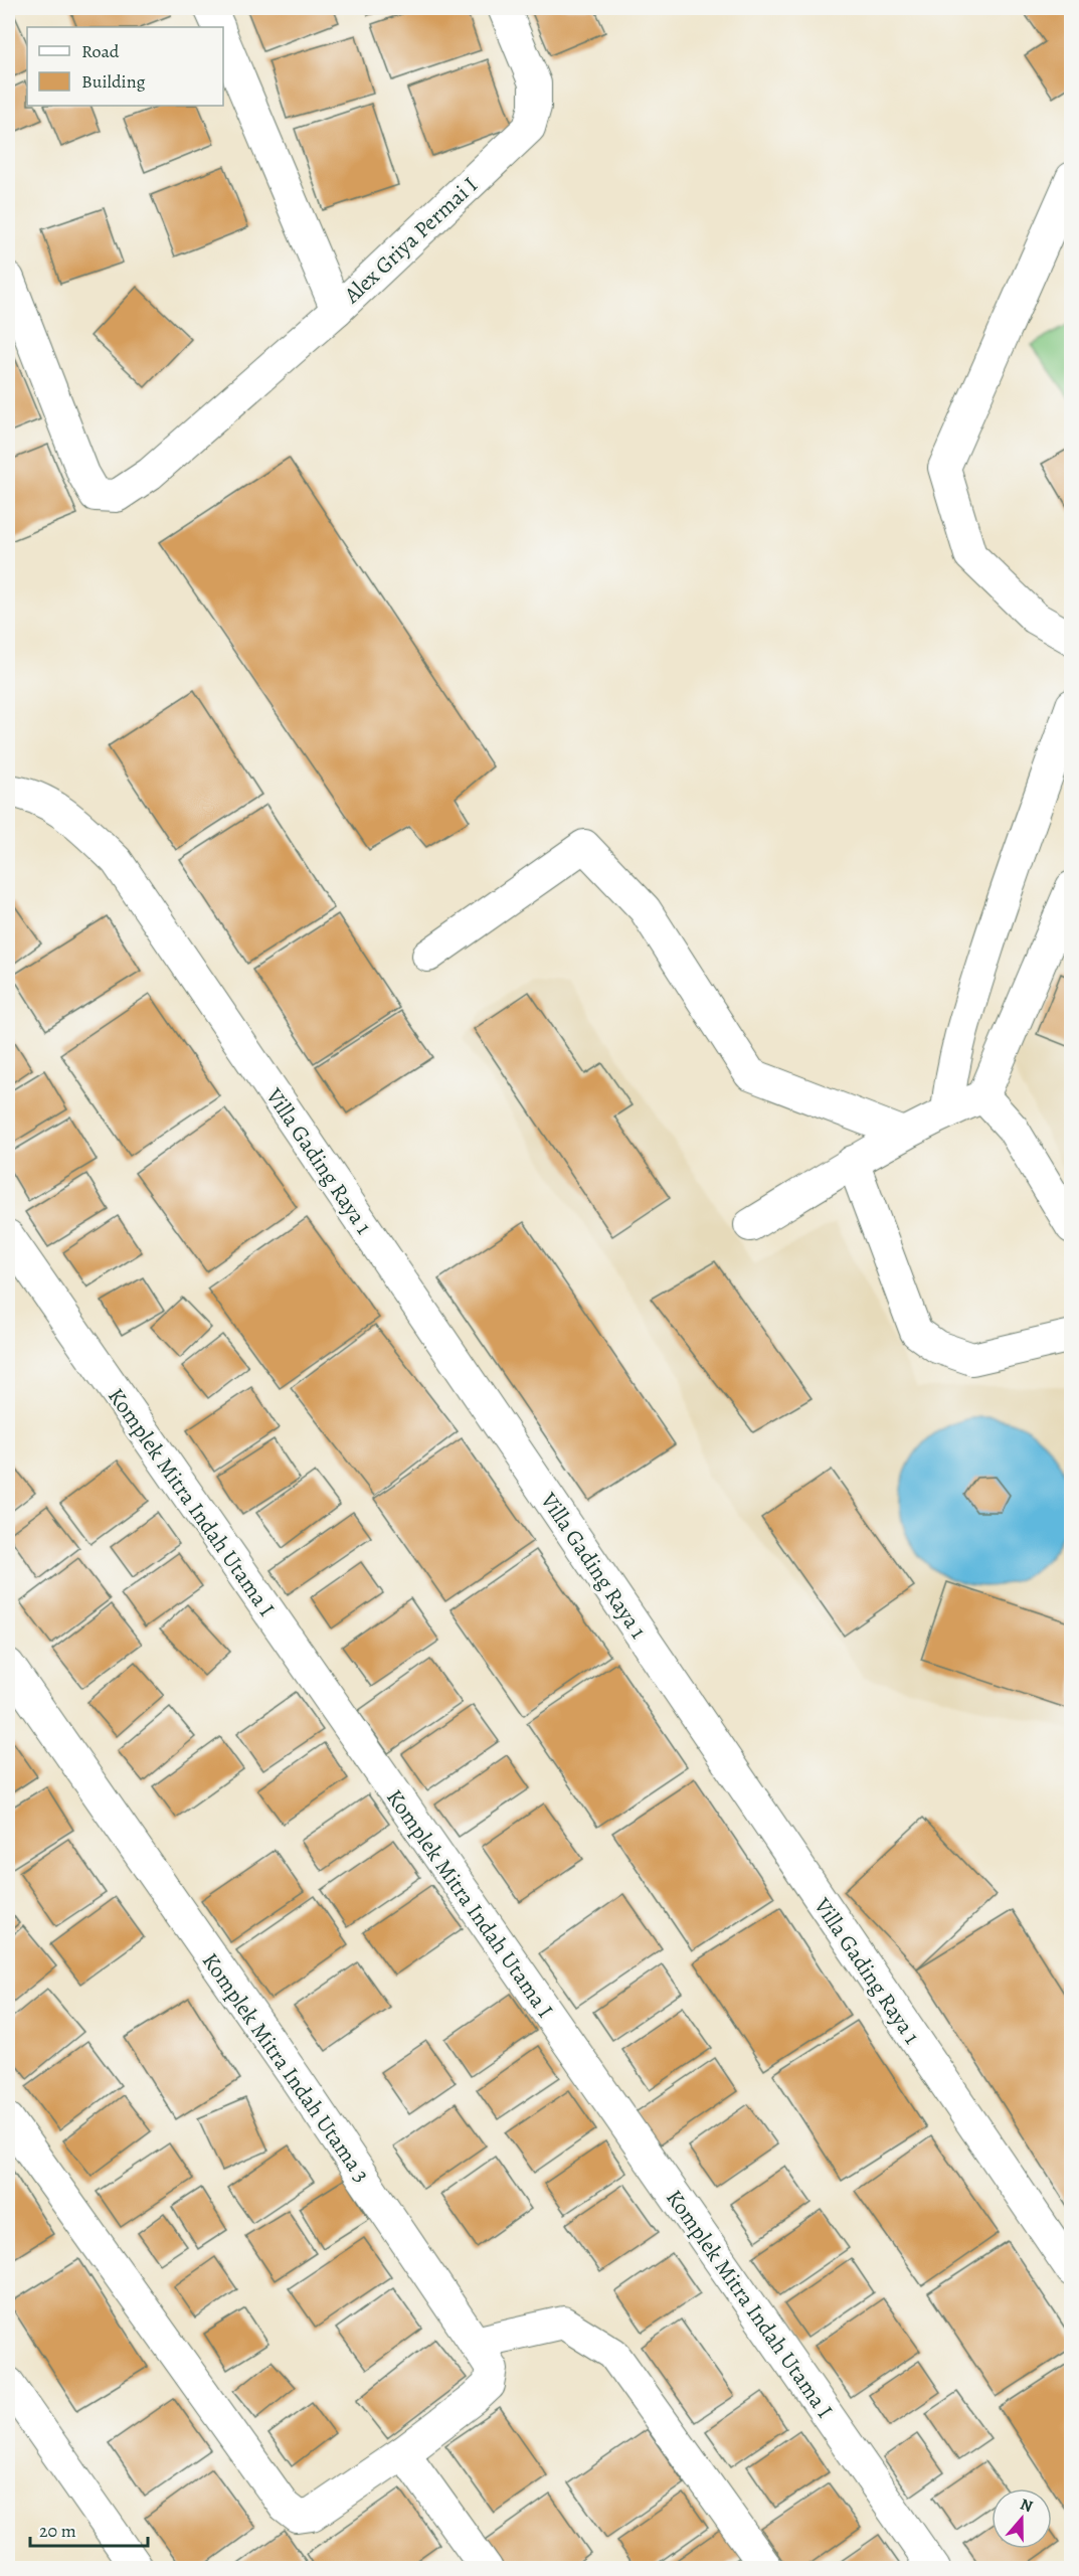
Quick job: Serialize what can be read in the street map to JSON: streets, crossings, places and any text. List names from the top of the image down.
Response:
{
  "streets": {
    "street": [
      "Alex Griya Permai I",
      "Villa Gading Raya 1",
      "Komplek Mitra Indah Utama I",
      "Komplek Mitra Indah Utama 3"
    ]
  },
  "legend": ["Road", "Building"],
  "scale_bar": "20 m",
  "north": "top"
}
